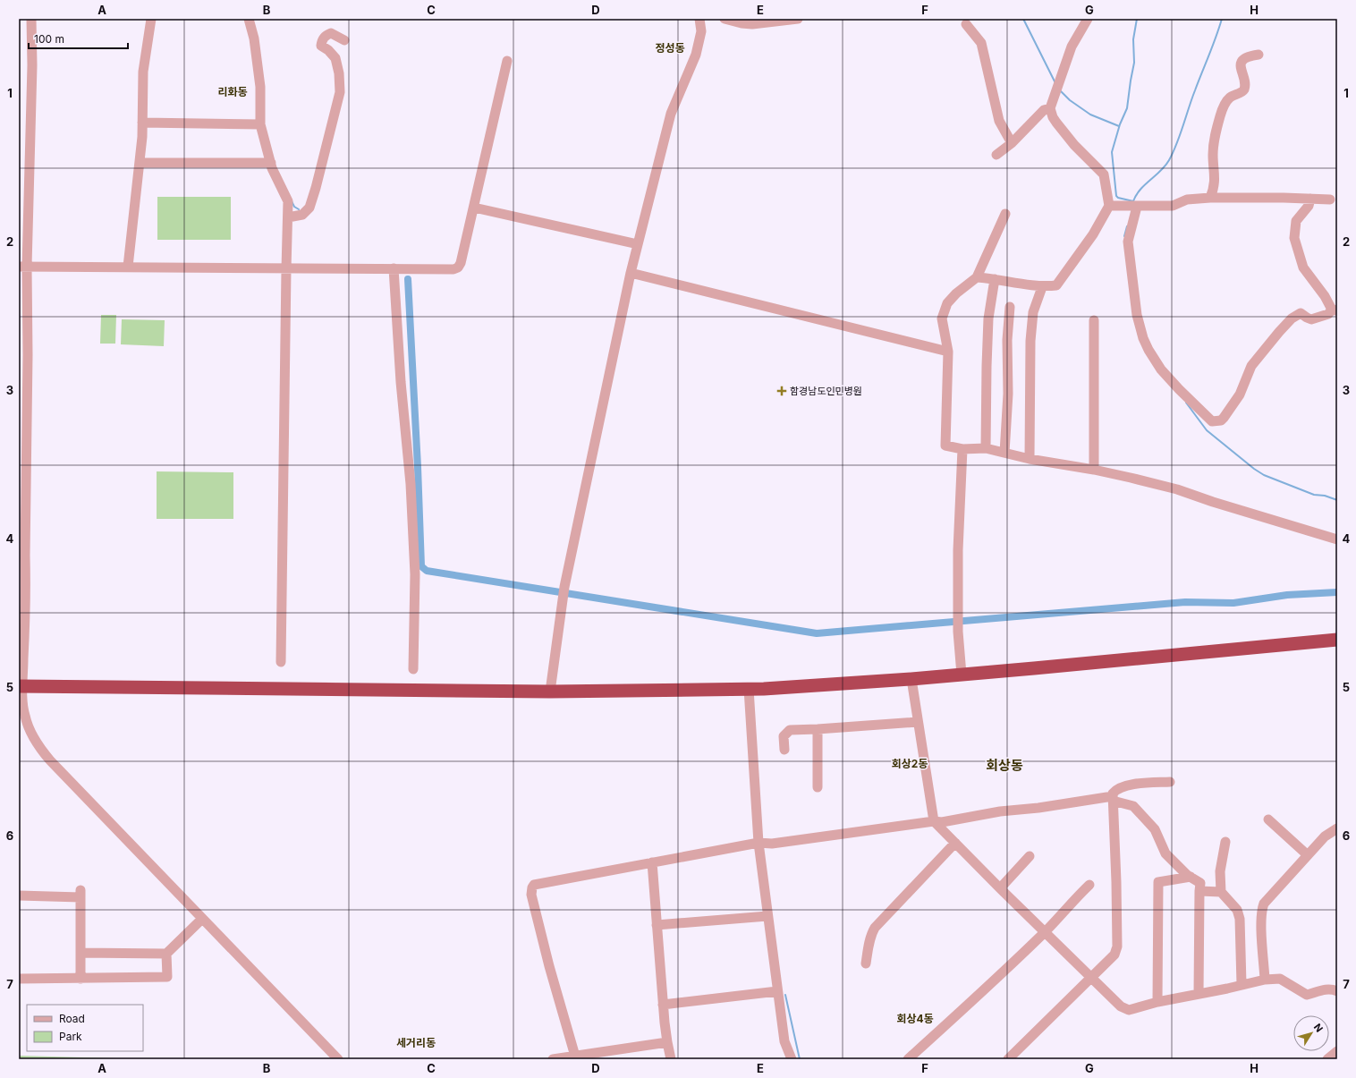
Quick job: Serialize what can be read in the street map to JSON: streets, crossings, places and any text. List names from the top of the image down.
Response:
{
  "districts": [
    "정성동",
    "리화동",
    "회상2동",
    "회상동",
    "회상4동",
    "세거리동"
  ],
  "places": {
    "health": ["함경남도인민병원"]
  },
  "legend": ["Road", "Park"],
  "scale_bar": "100 m",
  "north": "top right",
  "grid": {
    "columns": [
      "A",
      "B",
      "C",
      "D",
      "E",
      "F",
      "G",
      "H"
    ],
    "rows": [
      "1",
      "2",
      "3",
      "4",
      "5",
      "6",
      "7"
    ]
  }
}
